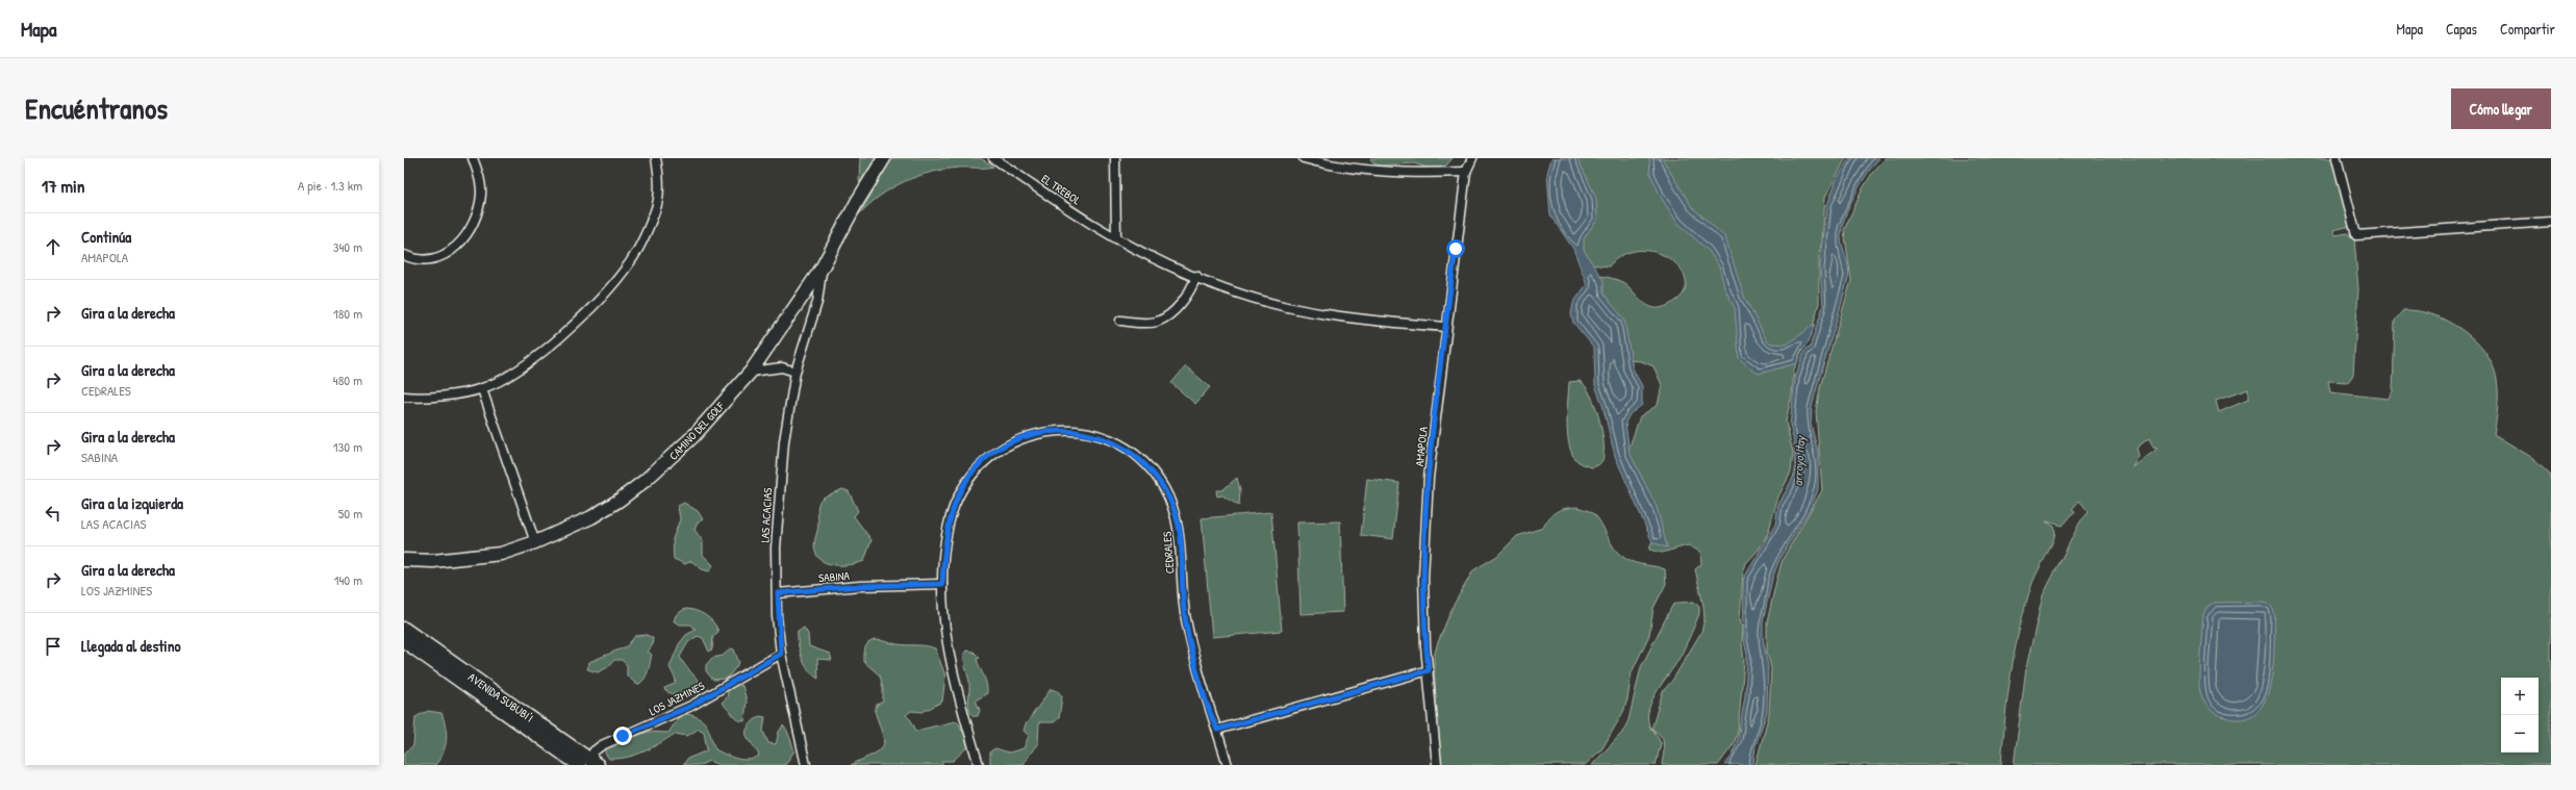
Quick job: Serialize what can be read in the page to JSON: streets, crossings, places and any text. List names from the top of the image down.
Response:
{
  "streets": {
    "street": [
      "EL TREBOL",
      "CAMINO DEL GOLF",
      "AMAPOLA",
      "LAS ACACIAS",
      "CEDRALES",
      "SABINA",
      "AVENIDA SUBUBI'I",
      "LOS JAZMINES"
    ]
  },
  "crossings": [
    ["EL TREBOL", "AMAPOLA"],
    ["CAMINO DEL GOLF", "LAS ACACIAS"],
    ["LAS ACACIAS", "SABINA"],
    ["LAS ACACIAS", "LOS JAZMINES"],
    ["CEDRALES", "SABINA"],
    ["AVENIDA SUBUBI'I", "LOS JAZMINES"]
  ],
  "water": ["arroyo Itay"],
  "page": {
    "header": "Mapa",
    "nav": ["Mapa", "Capas", "Compartir"],
    "title": "Encuéntranos",
    "buttons": "Cómo llegar",
    "heading": ["17 min", "A pie · 1.3 km"],
    "list": [
      ["Continúa", "AMAPOLA", "340 m"],
      ["Gira a la derecha", "180 m"],
      ["Gira a la derecha", "CEDRALES", "480 m"],
      ["Gira a la derecha", "SABINA", "130 m"],
      ["Gira a la izquierda", "LAS ACACIAS", "50 m"],
      ["Gira a la derecha", "LOS JAZMINES", "140 m"],
      "Llegada al destino"
    ],
    "map_buttons": ["+", "−"]
  }
}
